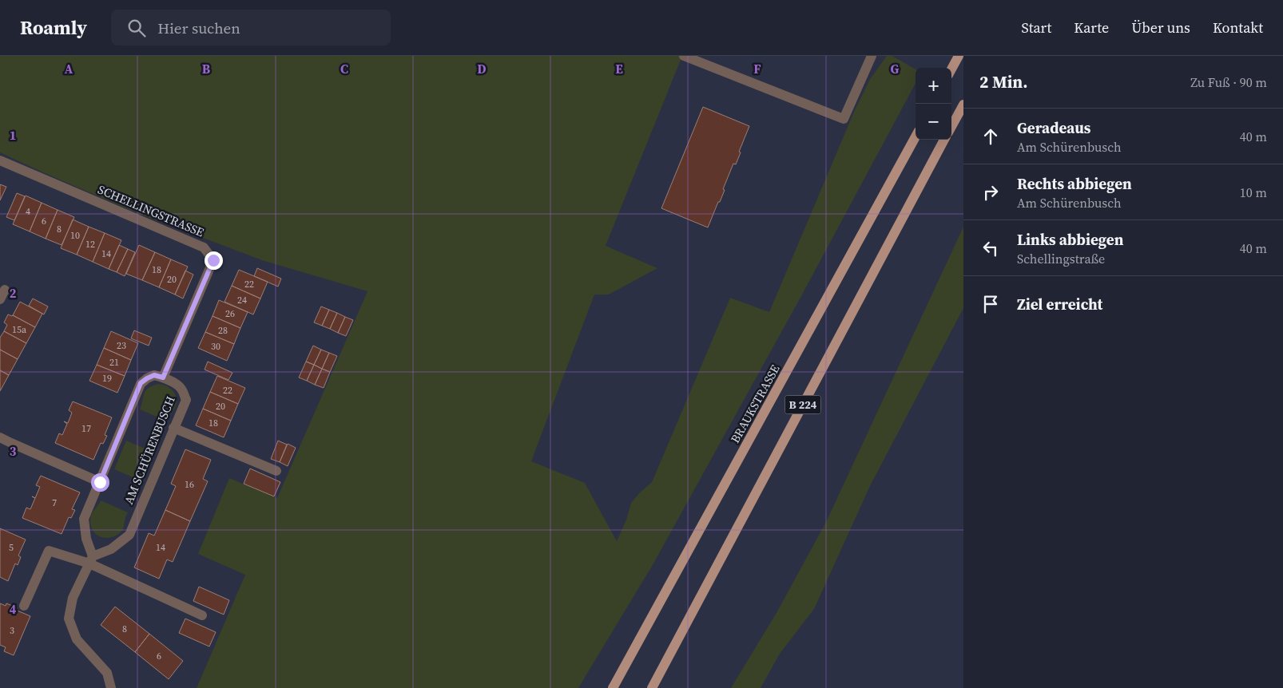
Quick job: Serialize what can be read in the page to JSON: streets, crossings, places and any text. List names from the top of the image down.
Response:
{
  "streets": {
    "main road": ["BRAUKSTRASSE", "B 224"],
    "street": ["SCHELLINGSTRASSE", "AM SCHÜRENBUSCH"]
  },
  "crossings": [
    ["SCHELLINGSTRASSE", "AM SCHÜRENBUSCH"]
  ],
  "house_numbers": [
    "4",
    "6",
    "8",
    "10",
    "12",
    "14",
    "18",
    "20",
    "22",
    "24",
    "26",
    "15a",
    "28",
    "23",
    "30",
    "21",
    "19",
    "22",
    "20",
    "18",
    "17",
    "16",
    "7",
    "5",
    "14",
    "8",
    "3",
    "6"
  ],
  "page": {
    "header": "Roamly",
    "search": "Hier suchen",
    "nav": [
      "Start",
      "Karte",
      "Über uns",
      "Kontakt"
    ],
    "heading": ["2 Min.", "Zu Fuß · 90 m"],
    "map_buttons": ["+", "−"],
    "list": [
      ["Geradeaus", "Am Schürenbusch", "40 m"],
      ["Rechts abbiegen", "Am Schürenbusch", "10 m"],
      ["Links abbiegen", "Schellingstraße", "40 m"],
      "Ziel erreicht"
    ]
  },
  "grid": {
    "columns": [
      "A",
      "B",
      "C",
      "D",
      "E",
      "F",
      "G"
    ],
    "rows": [
      "1",
      "2",
      "3",
      "4"
    ]
  }
}
